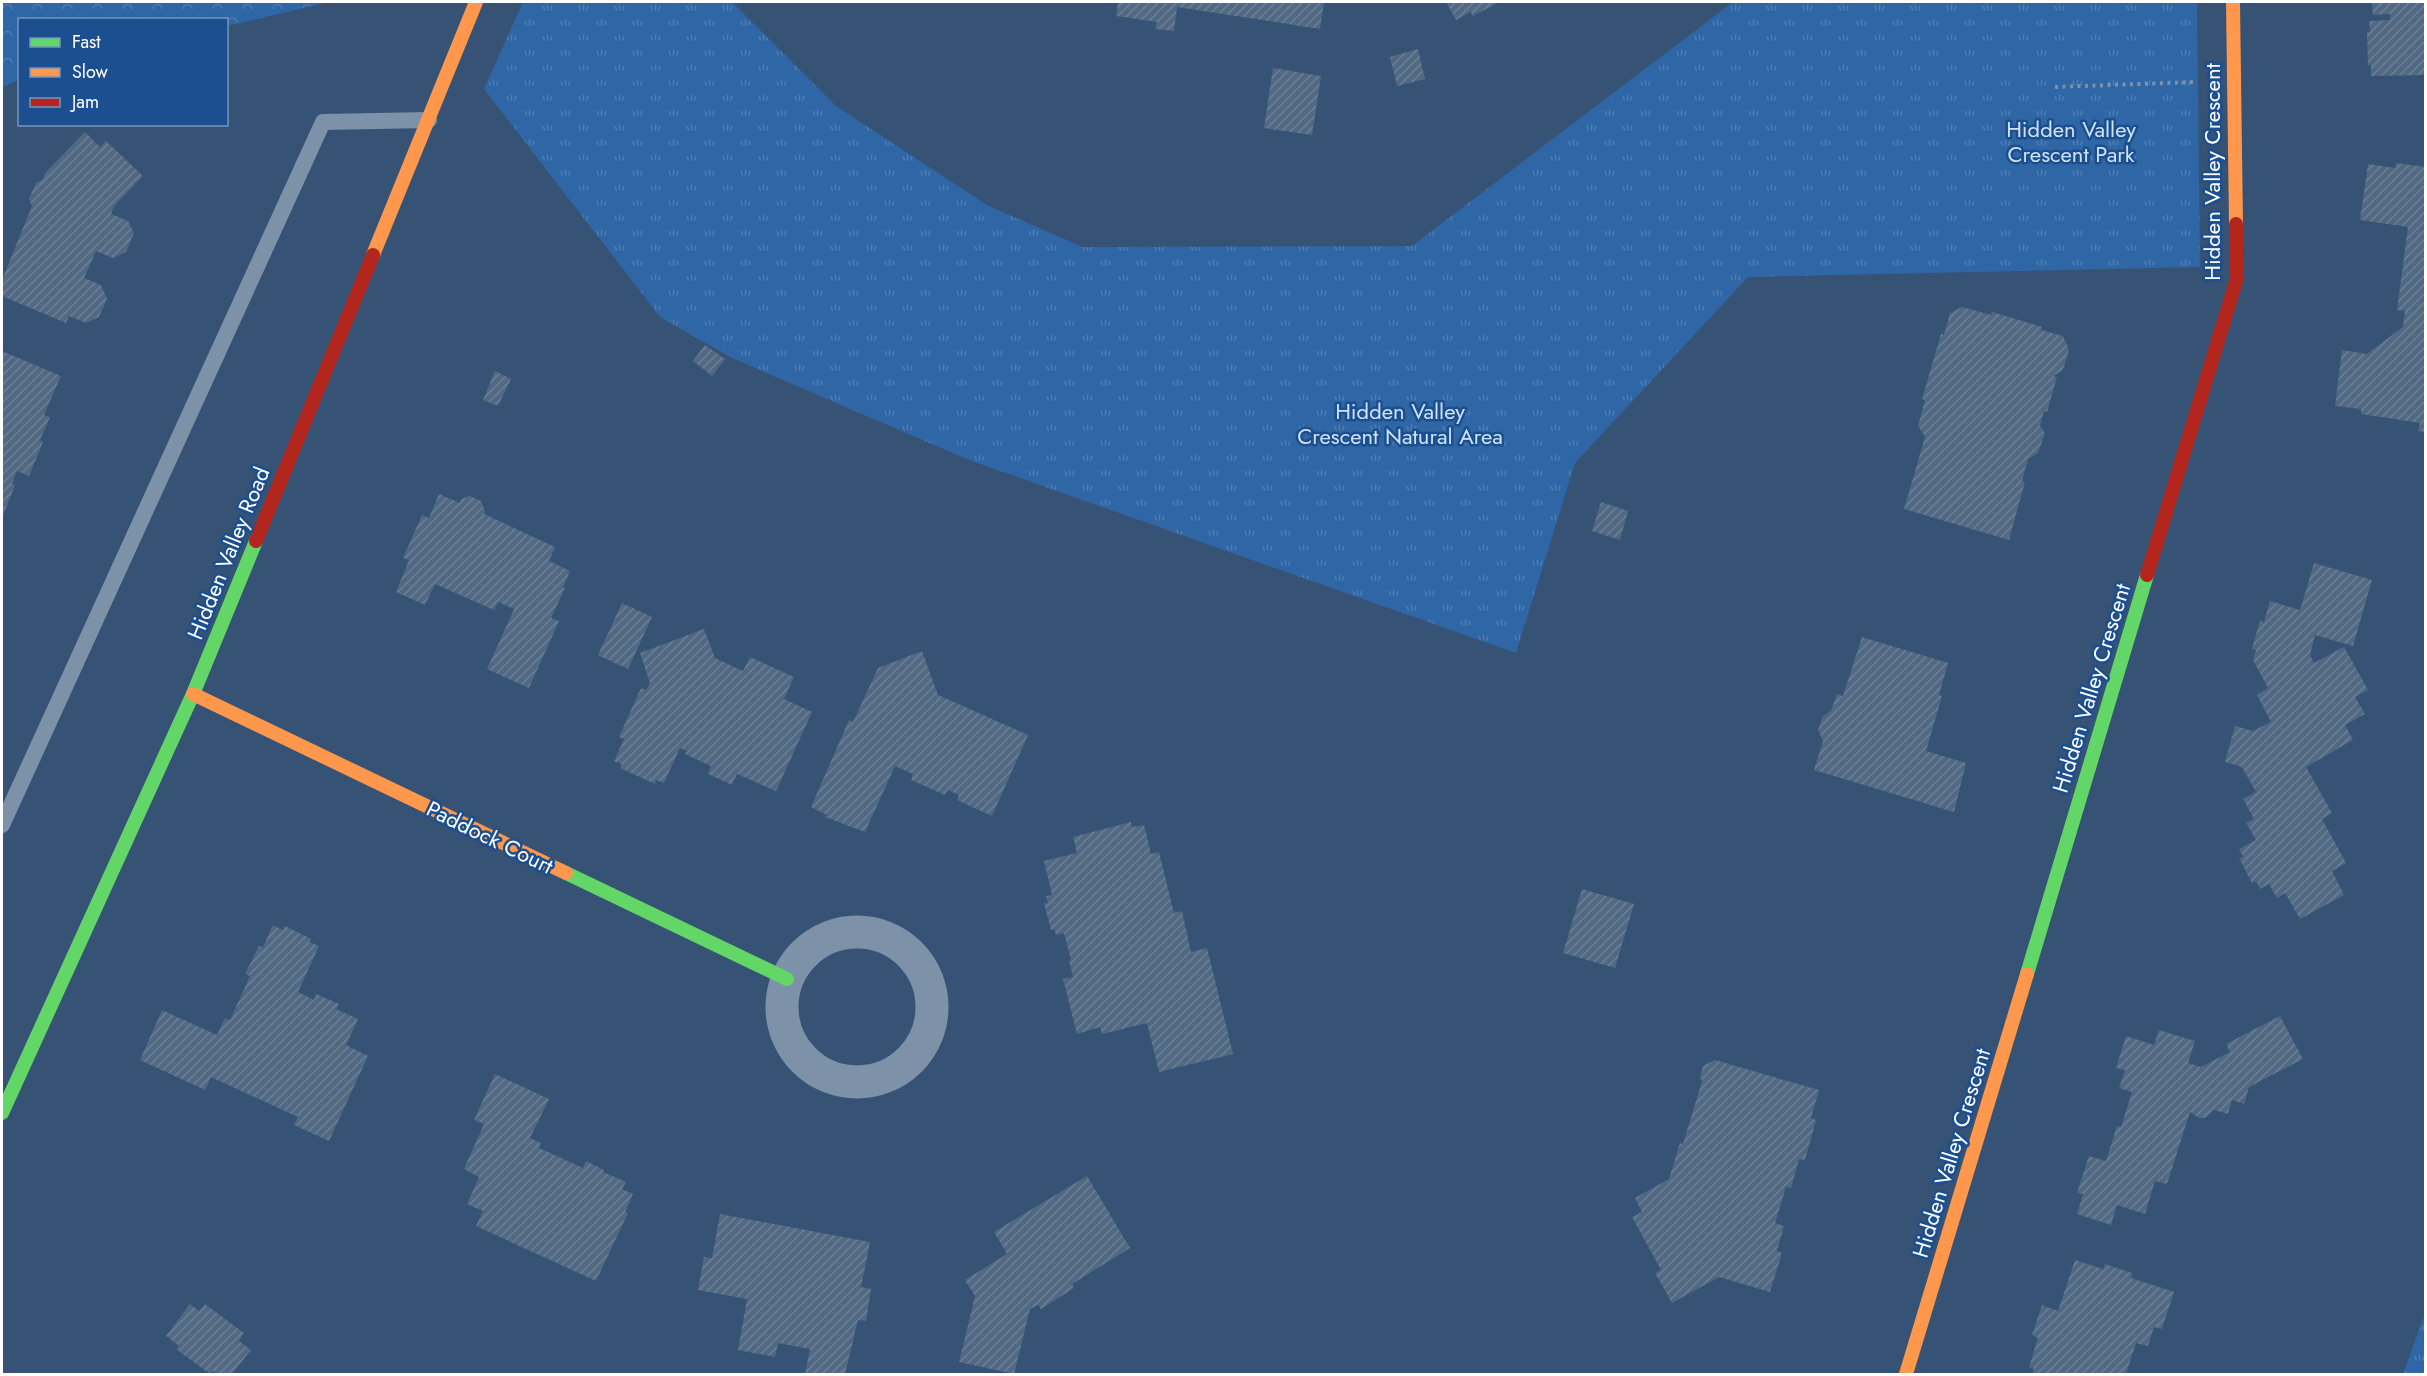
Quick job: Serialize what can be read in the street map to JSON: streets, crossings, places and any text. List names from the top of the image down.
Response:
{
  "streets": {
    "street": ["Hidden Valley Crescent", "Hidden Valley Road", "Paddock Court"]
  },
  "crossings": [
    ["Hidden Valley Road", "Paddock Court"]
  ],
  "parks": ["Hidden Valley Crescent Park", "Hidden Valley Crescent Natural Area"],
  "legend": ["Fast", "Slow", "Jam"]
}
